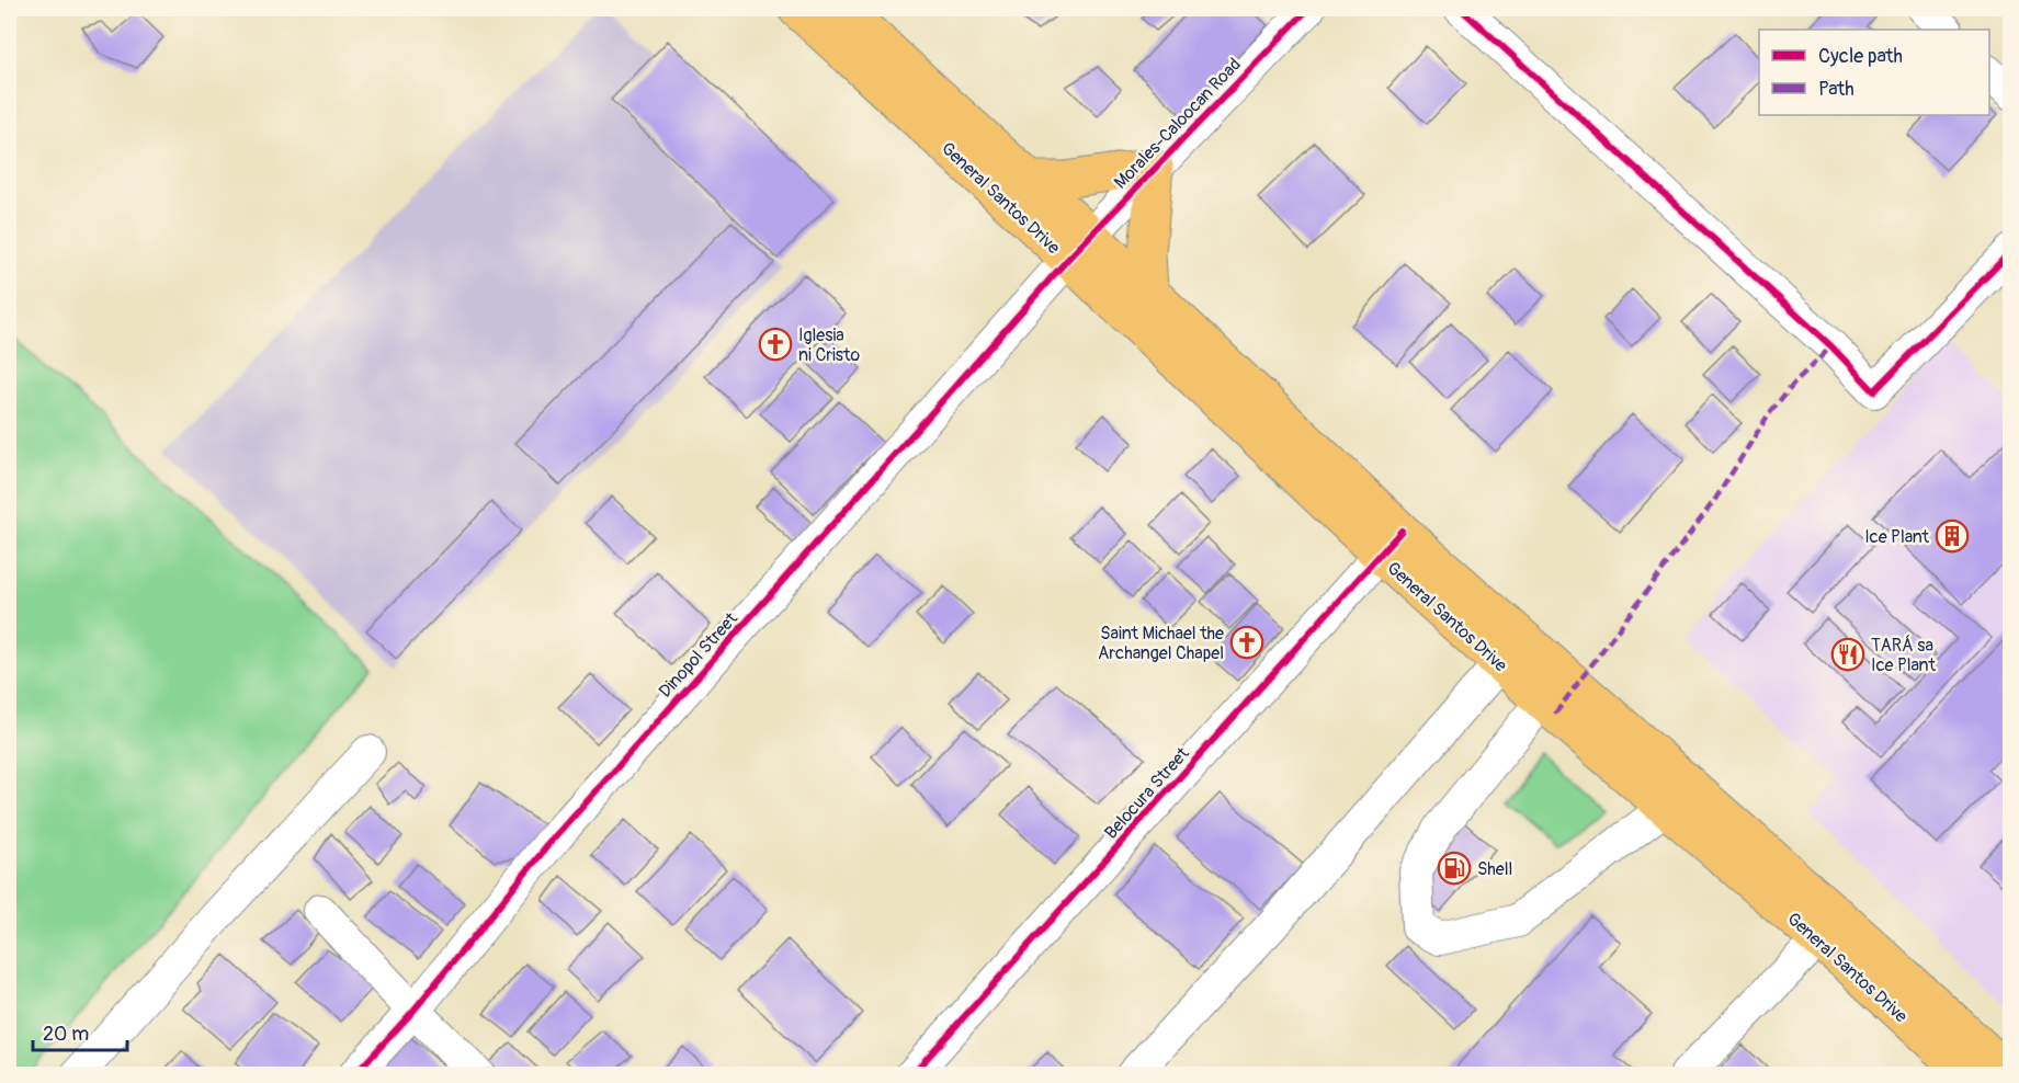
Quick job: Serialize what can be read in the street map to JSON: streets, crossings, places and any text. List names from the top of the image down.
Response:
{
  "streets": {
    "highway": ["General Santos Drive"],
    "street": ["Morales-Caloocan Road", "Dinopol Street", "Belocura Street"]
  },
  "crossings": [
    ["Morales-Caloocan Road", "General Santos Drive"],
    ["Morales-Caloocan Road", "Dinopol Street"],
    ["General Santos Drive", "Dinopol Street"],
    ["General Santos Drive", "Belocura Street"]
  ],
  "places": {
    "church": ["Iglesia ni Cristo", "Saint Michael the Archangel Chapel"],
    "building": ["Ice Plant"],
    "restaurant": ["TARÁ sa Ice Plant"],
    "fuel station": ["Shell"]
  },
  "legend": ["Cycle path", "Path"],
  "scale_bar": "20 m"
}
